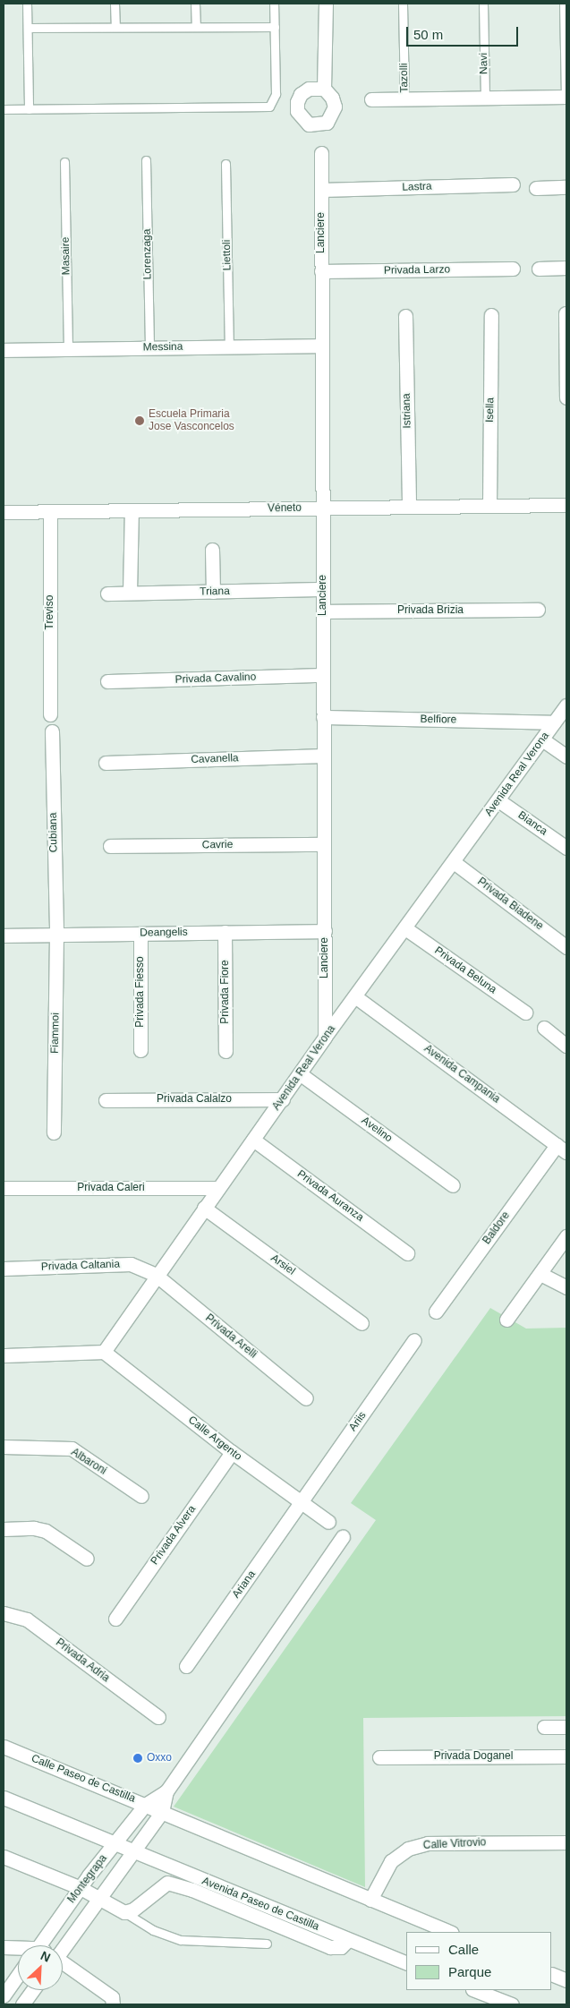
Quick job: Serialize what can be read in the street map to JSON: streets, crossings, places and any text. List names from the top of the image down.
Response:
{
  "streets": {
    "street": [
      "Lastra",
      "Lanciere",
      "Privada Larzo",
      "Messina",
      "Isella",
      "Istriana",
      "Véneto",
      "Triana",
      "Privada Brizia",
      "Treviso",
      "Privada Cavalino",
      "Belfiore",
      "Cavanella",
      "Avenida Real Verona",
      "Bianca",
      "Cubiana",
      "Cavrie",
      "Privada Biadene",
      "Deangelis",
      "Privada Beluna",
      "Privada Fiesso",
      "Privada Fiore",
      "Fiammoi",
      "Avenida Campania",
      "Privada Calalzo",
      "Avelino",
      "Privada Caleri",
      "Privada Auranza",
      "Baldore",
      "Arsiel",
      "Privada Caltania",
      "Privada Arelli",
      "Ariis",
      "Calle Argento",
      "Albaroni",
      "Privada Alvera",
      "Ariana",
      "Privada Adria",
      "Privada Doganel",
      "Calle Paseo de Castilla",
      "Calle Vitrovio",
      "Montegrapa",
      "Avenida Paseo de Castilla"
    ],
    "lane": [
      "Navi",
      "Tazolli",
      "Lorenzaga",
      "Liettoli",
      "Masaire"
    ]
  },
  "crossings": [
    ["Lastra", "Lanciere"],
    ["Lanciere", "Privada Larzo"],
    ["Lanciere", "Messina"],
    ["Lanciere", "Véneto"],
    ["Lanciere", "Triana"],
    ["Lanciere", "Privada Brizia"],
    ["Lanciere", "Privada Cavalino"],
    ["Lanciere", "Belfiore"],
    ["Lanciere", "Cavanella"],
    ["Lanciere", "Avenida Real Verona"],
    ["Lanciere", "Cavrie"],
    ["Lanciere", "Deangelis"],
    ["Lorenzaga", "Messina"],
    ["Liettoli", "Messina"],
    ["Masaire", "Messina"],
    ["Isella", "Véneto"],
    ["Istriana", "Véneto"],
    ["Véneto", "Treviso"],
    ["Belfiore", "Avenida Real Verona"],
    ["Avenida Real Verona", "Bianca"],
    ["Avenida Real Verona", "Privada Biadene"],
    ["Avenida Real Verona", "Privada Beluna"],
    ["Avenida Real Verona", "Avenida Campania"],
    ["Avenida Real Verona", "Privada Calalzo"],
    ["Avenida Real Verona", "Avelino"],
    ["Avenida Real Verona", "Privada Caleri"],
    ["Avenida Real Verona", "Privada Auranza"],
    ["Avenida Real Verona", "Arsiel"],
    ["Avenida Real Verona", "Privada Caltania"],
    ["Avenida Real Verona", "Privada Arelli"],
    ["Avenida Real Verona", "Calle Argento"],
    ["Cubiana", "Deangelis"],
    ["Cubiana", "Fiammoi"],
    ["Deangelis", "Privada Fiesso"],
    ["Deangelis", "Privada Fiore"],
    ["Deangelis", "Fiammoi"],
    ["Avenida Campania", "Baldore"],
    ["Privada Caltania", "Privada Arelli"],
    ["Ariis", "Calle Argento"],
    ["Ariis", "Ariana"],
    ["Calle Argento", "Privada Alvera"],
    ["Calle Argento", "Ariana"],
    ["Calle Paseo de Castilla", "Montegrapa"],
    ["Montegrapa", "Avenida Paseo de Castilla"]
  ],
  "places": ["Escuela Primaria Jose Vasconcelos", "Oxxo"],
  "legend": ["Calle", "Parque"],
  "scale_bar": "50 m",
  "north": "top right"
}
